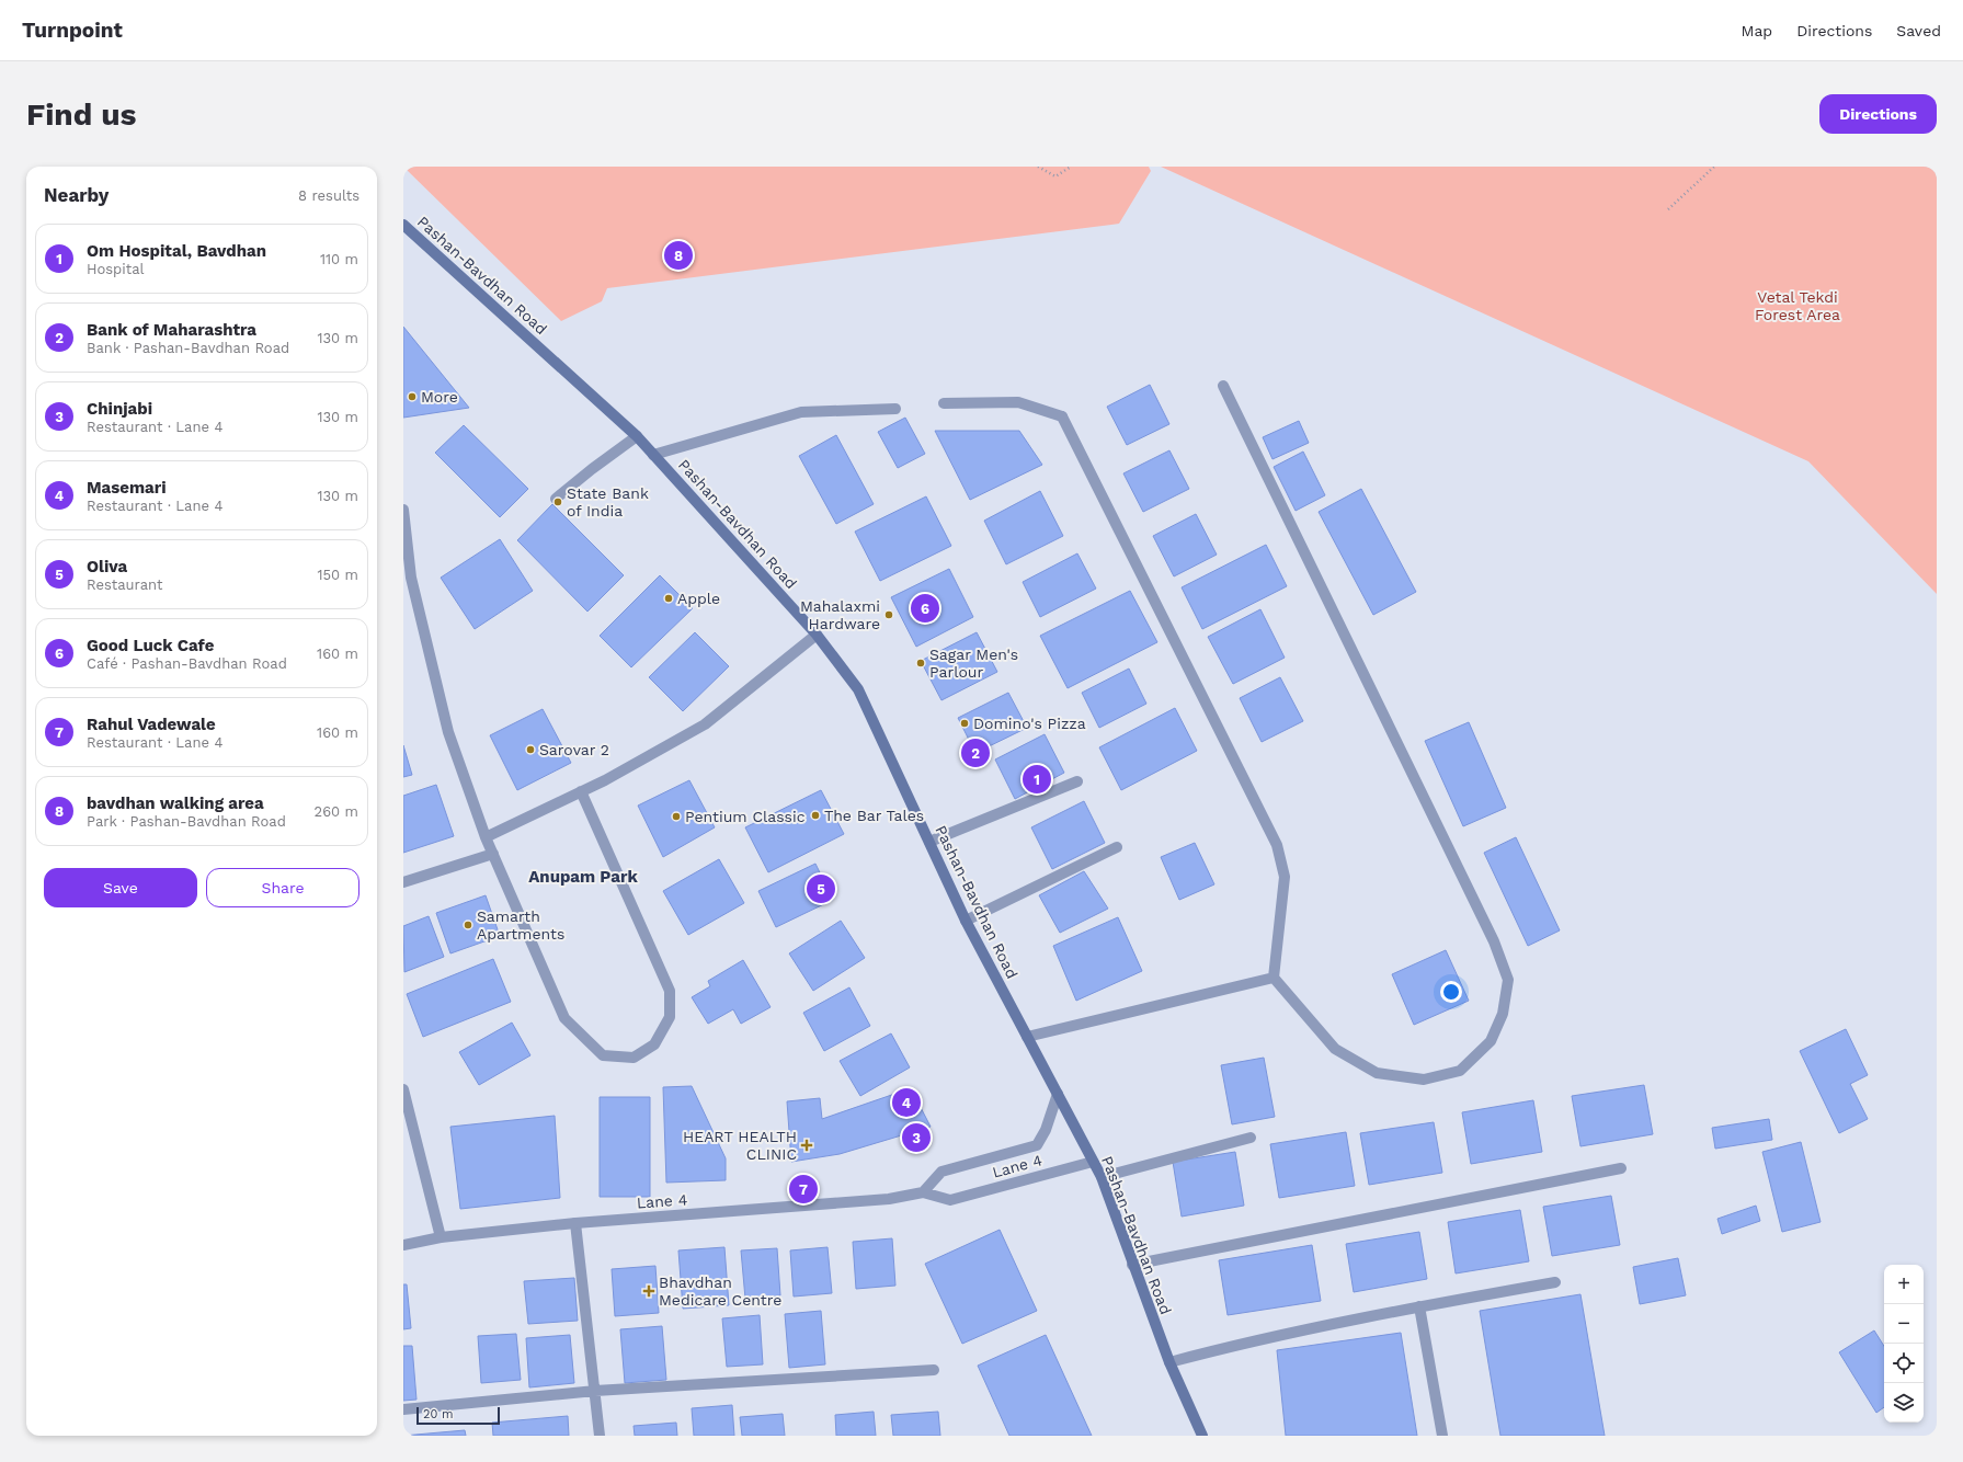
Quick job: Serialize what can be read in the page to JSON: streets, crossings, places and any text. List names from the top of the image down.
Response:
{
  "streets": {
    "main road": ["Pashan-Bavdhan Road"],
    "street": ["Lane 4"]
  },
  "crossings": [
    ["Pashan-Bavdhan Road", "Lane 4"]
  ],
  "districts": ["Anupam Park"],
  "parks": ["Vetal Tekdi Forest Area"],
  "places": {
    "other": [
      "More",
      "State Bank of India",
      "Apple",
      "Mahalaxmi Hardware",
      "Sagar Men's Parlour",
      "Domino's Pizza",
      "Sarovar 2",
      "The Bar Tales",
      "Pentium Classic",
      "Samarth Apartments"
    ],
    "health": ["HEART HEALTH CLINIC", "Bhavdhan Medicare Centre"]
  },
  "scale_bar": "20 m",
  "page": {
    "header": "Turnpoint",
    "nav": ["Map", "Directions", "Saved"],
    "buttons": [
      "Directions",
      ["Save", "Share"]
    ],
    "title": "Find us",
    "heading": ["Nearby", "8 results"],
    "list": [
      {
        "mark": "1",
        "name": "Om Hospital, Bavdhan",
        "note": "Hospital",
        "value": "110 m"
      },
      {
        "mark": "2",
        "name": "Bank of Maharashtra",
        "note": "Bank · Pashan-Bavdhan Road",
        "value": "130 m"
      },
      {
        "mark": "3",
        "name": "Chinjabi",
        "note": "Restaurant · Lane 4",
        "value": "130 m"
      },
      {
        "mark": "4",
        "name": "Masemari",
        "note": "Restaurant · Lane 4",
        "value": "130 m"
      },
      {
        "mark": "5",
        "name": "Oliva",
        "note": "Restaurant",
        "value": "150 m"
      },
      {
        "mark": "6",
        "name": "Good Luck Cafe",
        "note": "Café · Pashan-Bavdhan Road",
        "value": "160 m"
      },
      {
        "mark": "7",
        "name": "Rahul Vadewale",
        "note": "Restaurant · Lane 4",
        "value": "160 m"
      },
      {
        "mark": "8",
        "name": "bavdhan walking area",
        "note": "Park · Pashan-Bavdhan Road",
        "value": "260 m"
      }
    ],
    "pins": [
      "8",
      "6",
      "2",
      "1",
      "5",
      "4",
      "3",
      "7"
    ],
    "map_buttons": ["+", "−"],
    "scale": "20 m"
  }
}
